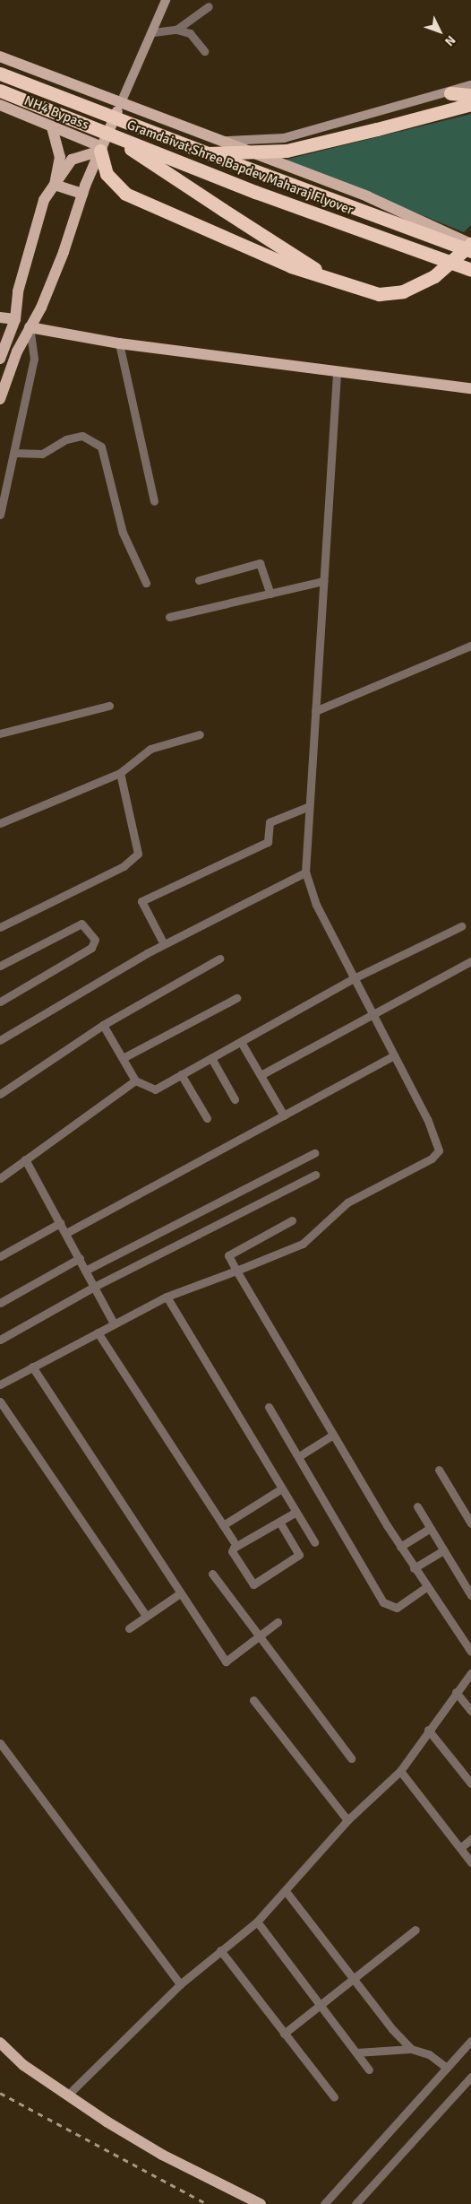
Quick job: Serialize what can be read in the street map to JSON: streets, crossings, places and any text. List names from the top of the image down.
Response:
{
  "streets": {
    "highway": ["Gramdaivat Shree Bapdev Maharaj Flyover"],
    "main road": ["NH4 Bypass"]
  },
  "north": "bottom right"
}
